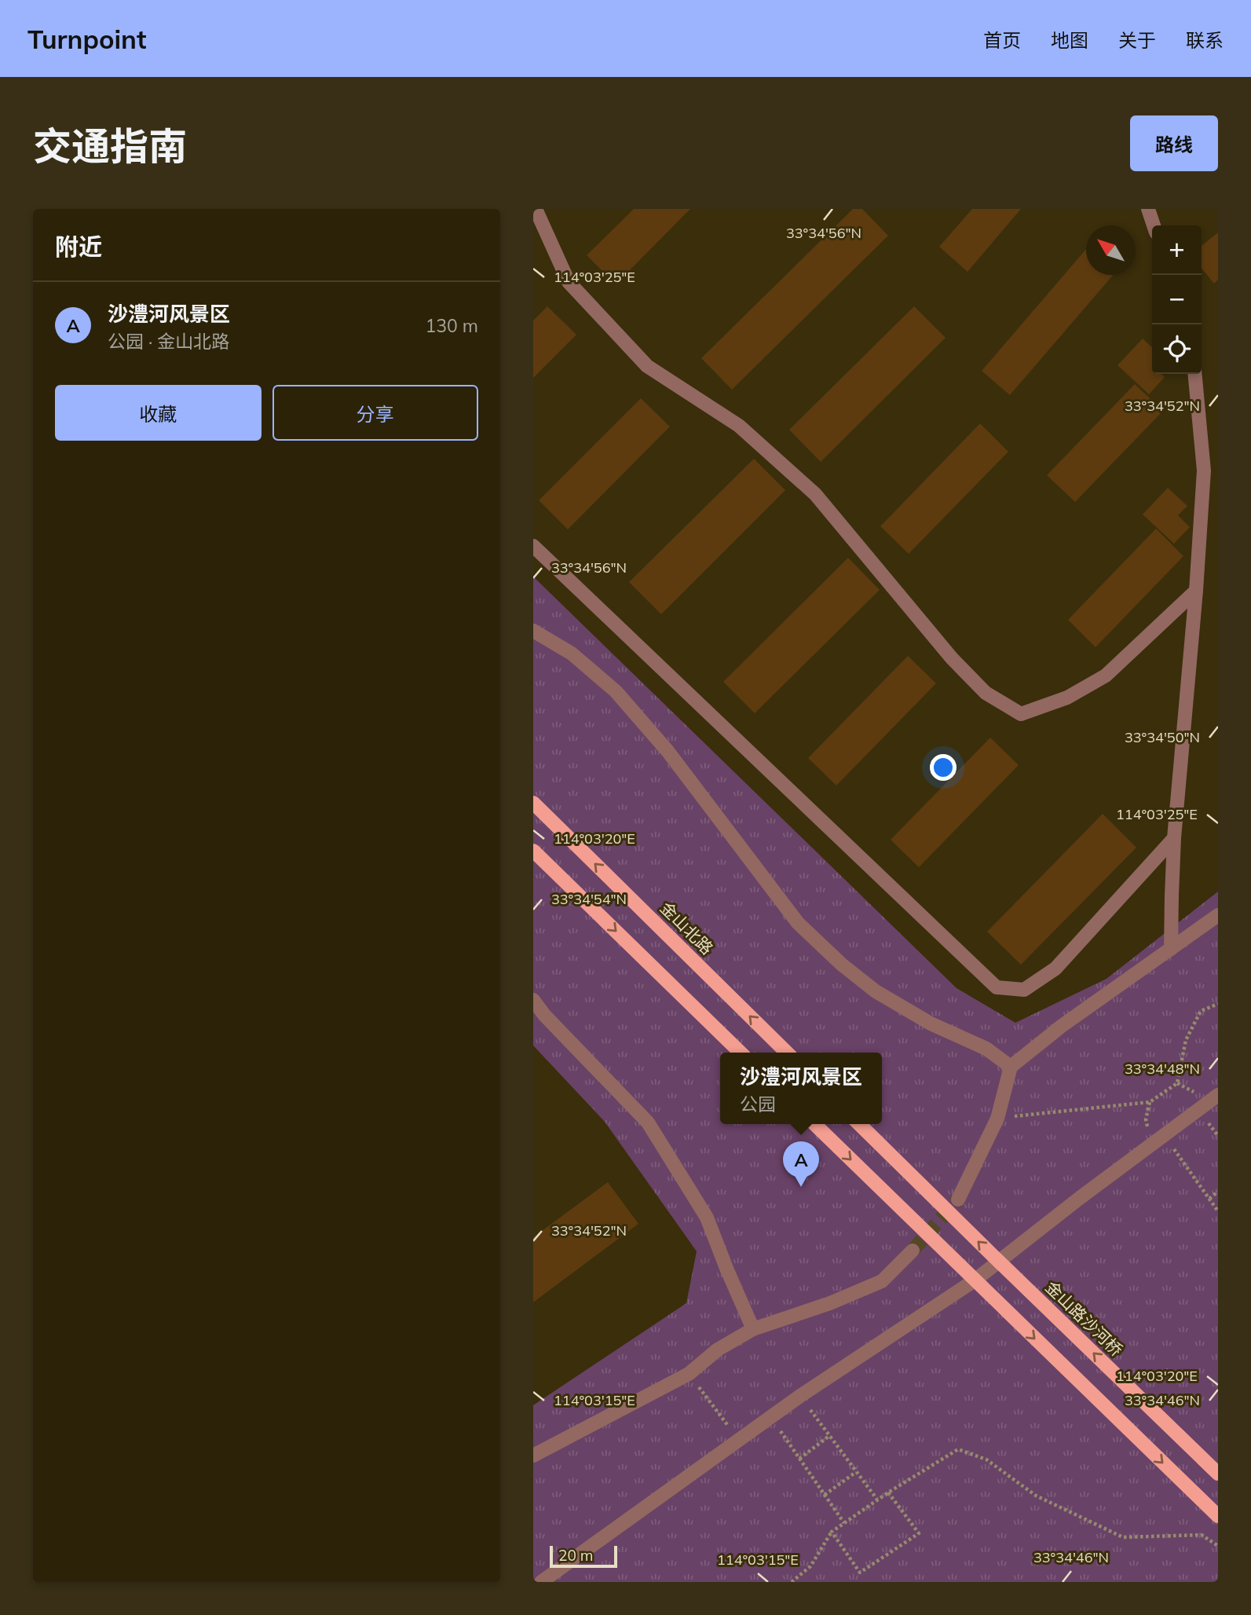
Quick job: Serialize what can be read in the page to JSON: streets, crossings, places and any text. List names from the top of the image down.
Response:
{
  "streets": {
    "main road": ["金山北路", "金山路沙河桥"]
  },
  "scale_bar": "20 m",
  "north": "top left",
  "page": {
    "header": "Turnpoint",
    "nav": [
      "首页",
      "地图",
      "关于",
      "联系"
    ],
    "title": "交通指南",
    "buttons": [
      "路线",
      ["收藏", "分享"]
    ],
    "heading": "附近",
    "map_buttons": ["+", "−"],
    "list": [
      {
        "mark": "A",
        "name": "沙澧河风景区",
        "note": "公园 · 金山北路",
        "value": "130 m"
      }
    ],
    "popup": ["沙澧河风景区", "公园"],
    "pins": "A",
    "scale": "20 m"
  },
  "coordinates": [
    "33°34'56\"N",
    "114°03'25\"E",
    "33°34'52\"N",
    "33°34'50\"N",
    "114°03'20\"E",
    "33°34'54\"N",
    "33°34'48\"N",
    "114°03'15\"E",
    "33°34'46\"N"
  ]
}
